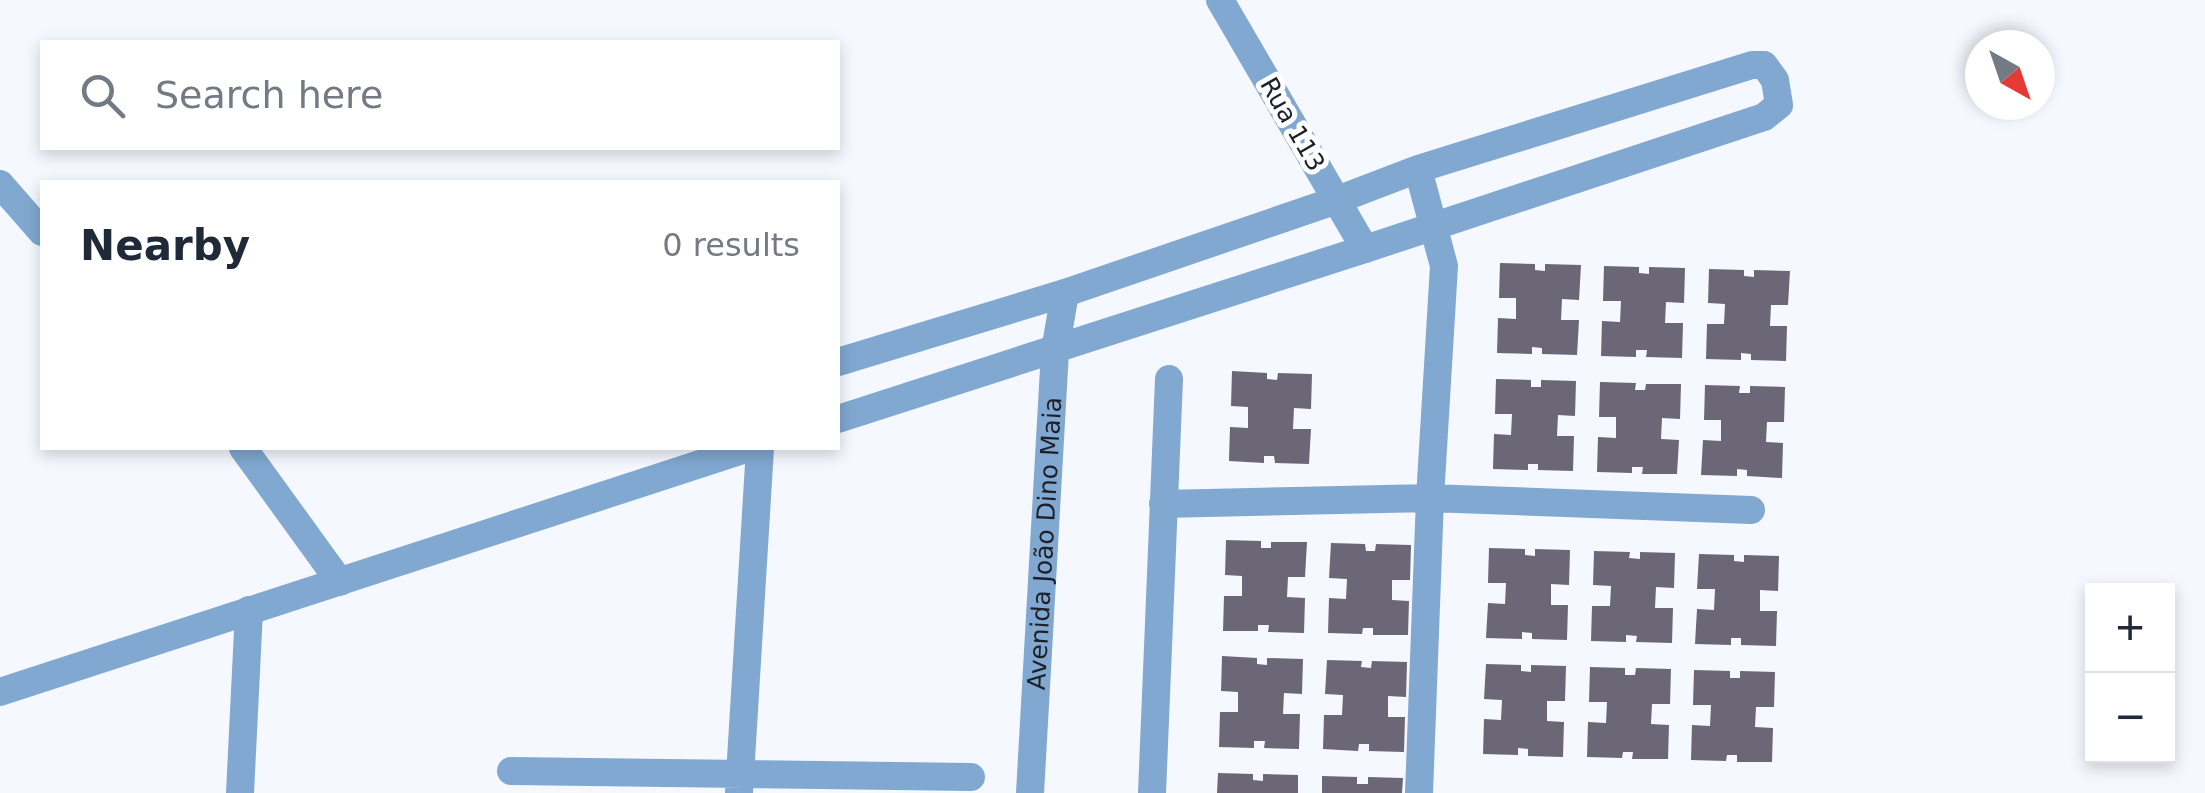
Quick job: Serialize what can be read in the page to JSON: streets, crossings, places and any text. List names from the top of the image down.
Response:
{
  "streets": {
    "street": ["Rua 113", "Avenida João Dino Maia"]
  },
  "north": "bottom right",
  "page": {
    "search": "Search here",
    "heading": ["Nearby", "0 results"],
    "map_buttons": ["+", "−"]
  }
}
